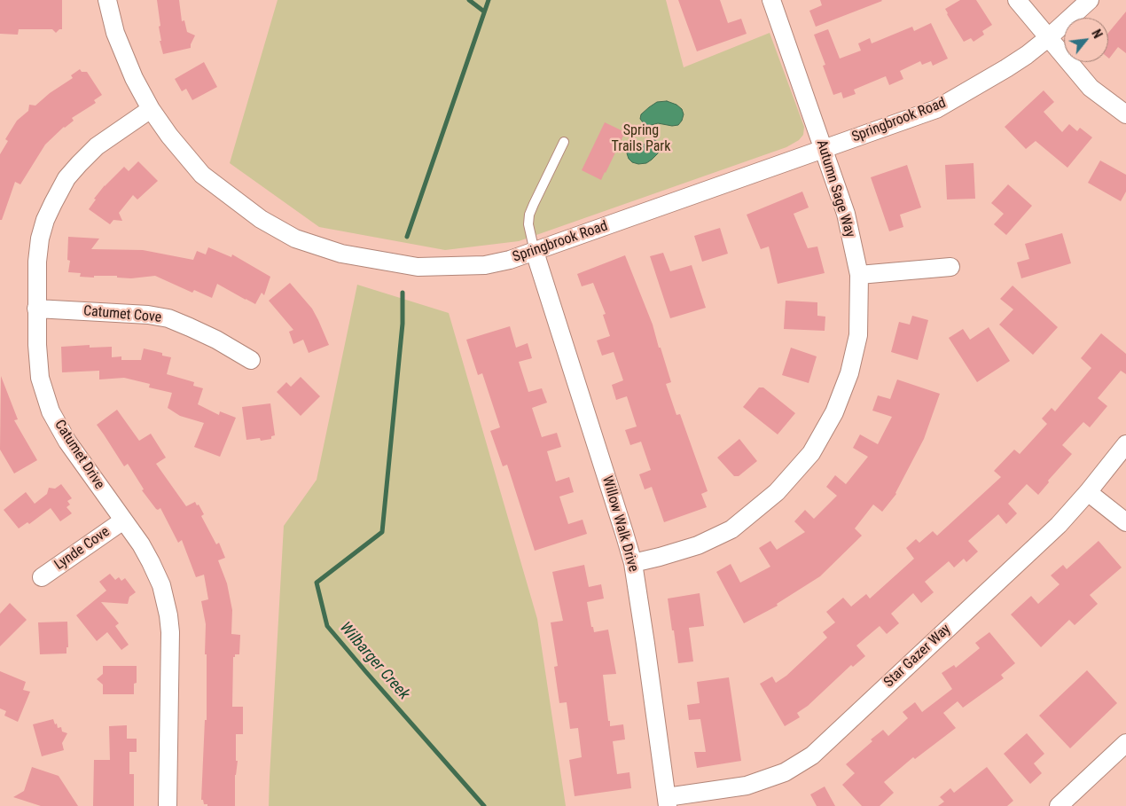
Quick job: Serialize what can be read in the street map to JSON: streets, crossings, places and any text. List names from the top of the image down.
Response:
{
  "streets": {
    "street": [
      "Springbrook Road",
      "Autumn Sage Way",
      "Catumet Cove",
      "Catumet Drive",
      "Willow Walk Drive",
      "Lynde Cove",
      "Star Gazer Way"
    ]
  },
  "crossings": [
    ["Springbrook Road", "Autumn Sage Way"],
    ["Springbrook Road", "Catumet Drive"],
    ["Springbrook Road", "Willow Walk Drive"],
    ["Autumn Sage Way", "Willow Walk Drive"],
    ["Catumet Cove", "Catumet Drive"],
    ["Catumet Drive", "Lynde Cove"],
    ["Willow Walk Drive", "Star Gazer Way"]
  ],
  "water": ["Wilbarger Creek"],
  "parks": ["Spring Trails Park"],
  "north": "top right"
}
